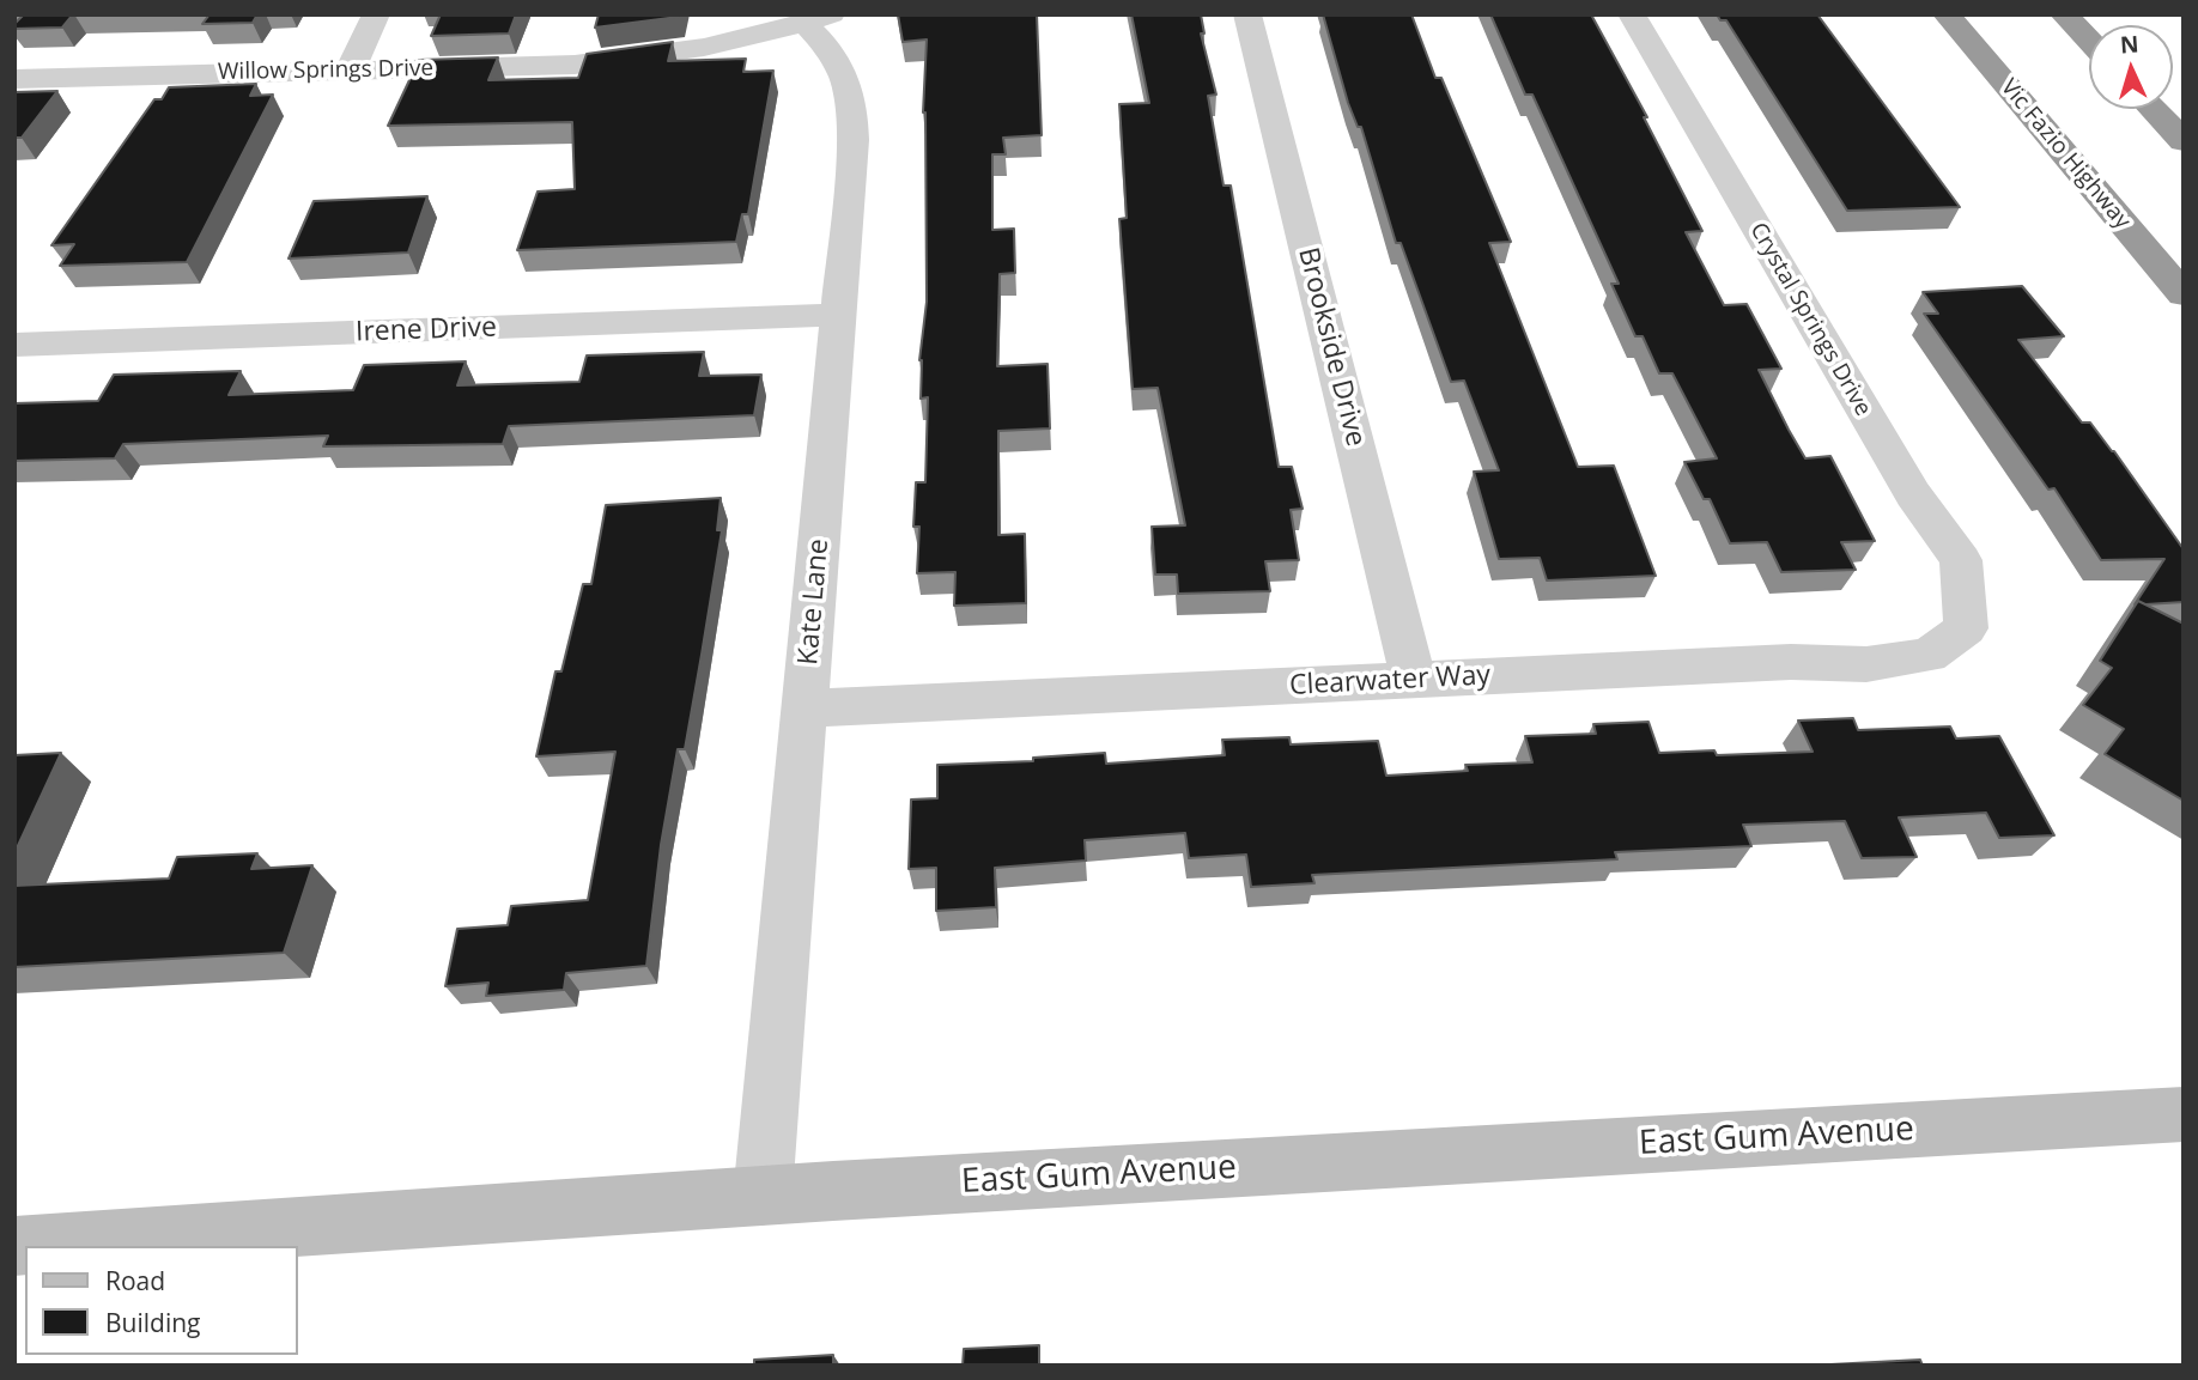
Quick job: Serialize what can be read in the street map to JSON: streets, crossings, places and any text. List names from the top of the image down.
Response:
{
  "streets": {
    "highway": ["Vic Fazio Highway"],
    "street": [
      "Willow Springs Drive",
      "Crystal Springs Drive",
      "Irene Drive",
      "Brookside Drive",
      "Kate Lane",
      "Clearwater Way",
      "East Gum Avenue"
    ]
  },
  "crossings": [
    ["Willow Springs Drive", "Kate Lane"],
    ["Crystal Springs Drive", "Clearwater Way"],
    ["Irene Drive", "Kate Lane"],
    ["Brookside Drive", "Clearwater Way"],
    ["Kate Lane", "Clearwater Way"],
    ["Kate Lane", "East Gum Avenue"]
  ],
  "legend": ["Road", "Building"],
  "north": "top"
}
